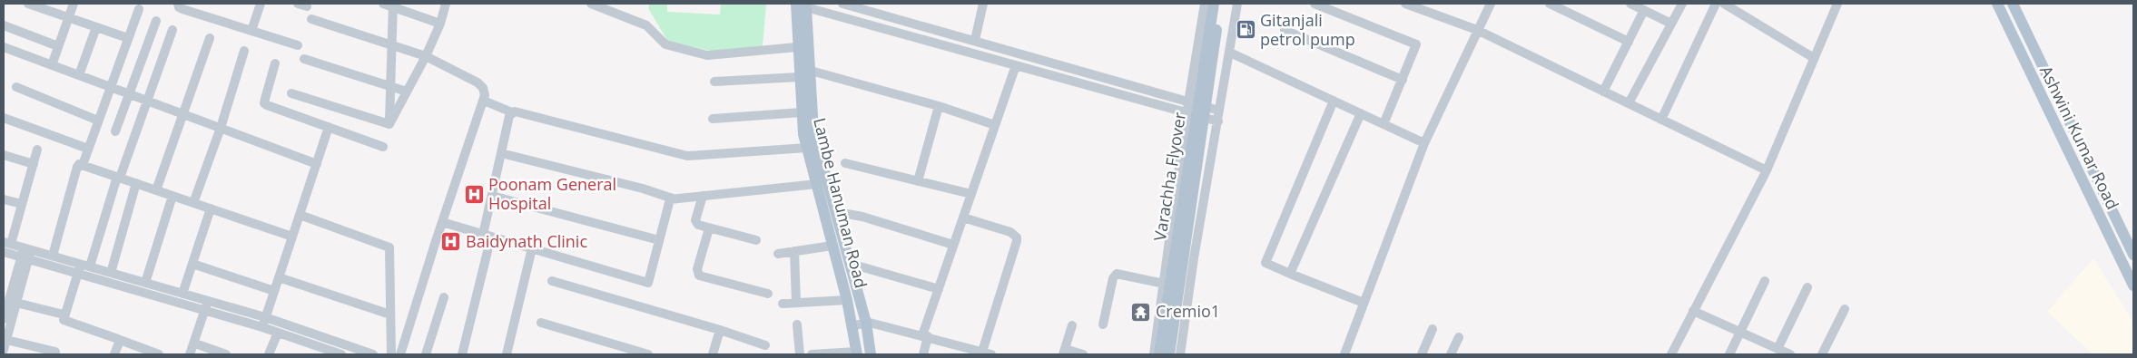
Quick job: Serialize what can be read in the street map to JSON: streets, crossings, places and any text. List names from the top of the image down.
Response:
{
  "streets": {
    "main road": ["Ashwini Kumar Road", "Varachha Flyover", "Lambe Hanuman Road"]
  },
  "places": {
    "fuel station": ["Gitanjali petrol pump"],
    "hospital": ["Poonam General Hospital", "Baidynath Clinic"],
    "temple": ["Cremio1"]
  }
}
